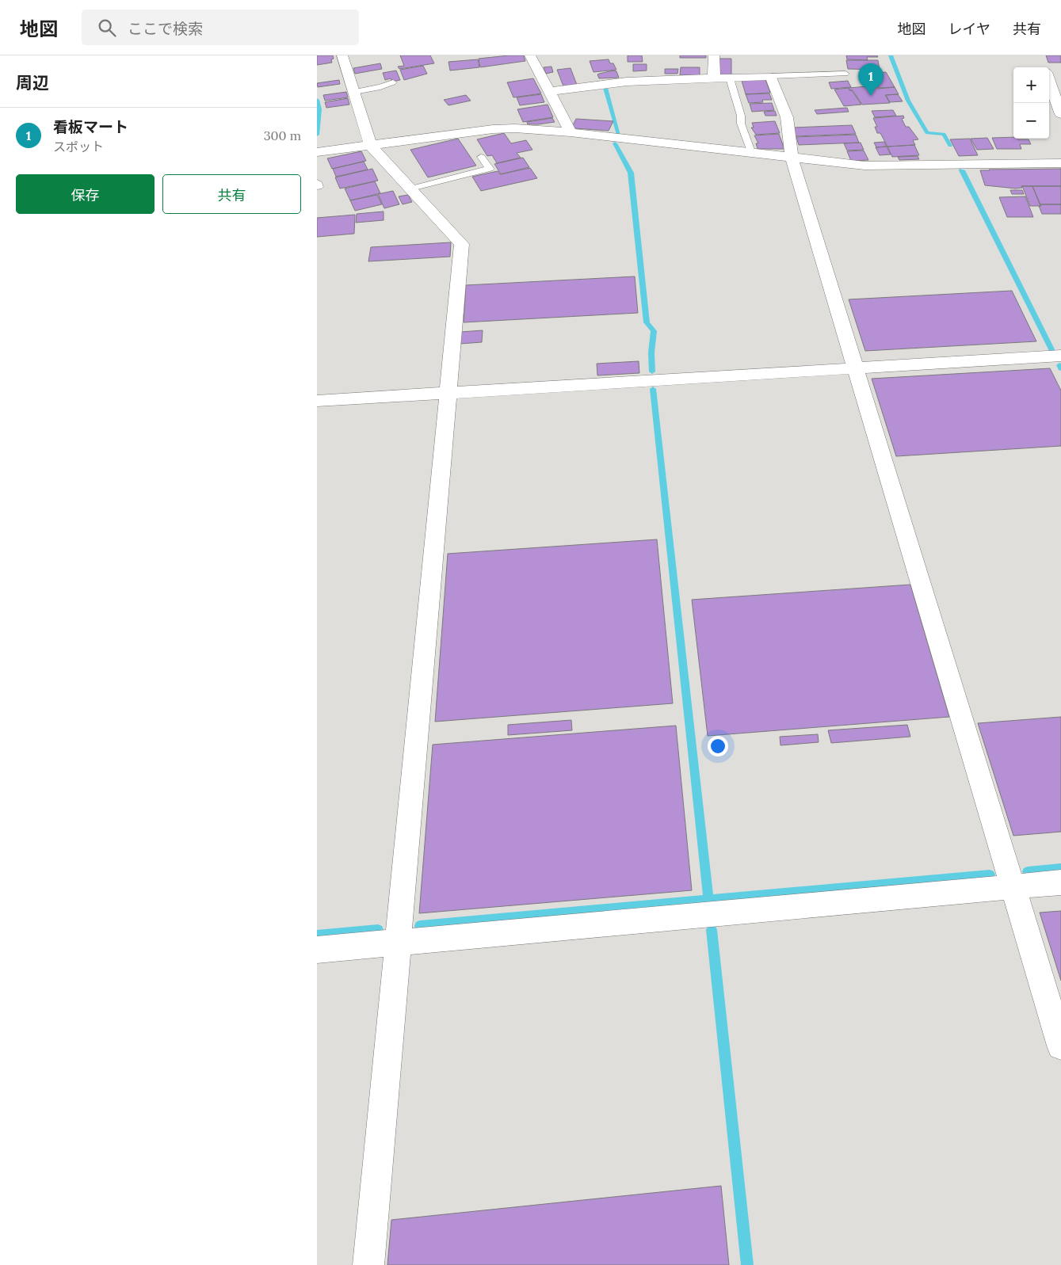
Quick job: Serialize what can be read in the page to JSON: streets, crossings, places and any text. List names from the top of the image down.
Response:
{
  "page": {
    "header": "地図",
    "search": "ここで検索",
    "nav": ["地図", "レイヤ", "共有"],
    "heading": "周辺",
    "pins": "1",
    "map_buttons": ["+", "−"],
    "list": [
      {
        "mark": "1",
        "name": "看板マート",
        "note": "スポット",
        "value": "300 m"
      }
    ],
    "buttons": ["保存", "共有"]
  }
}
